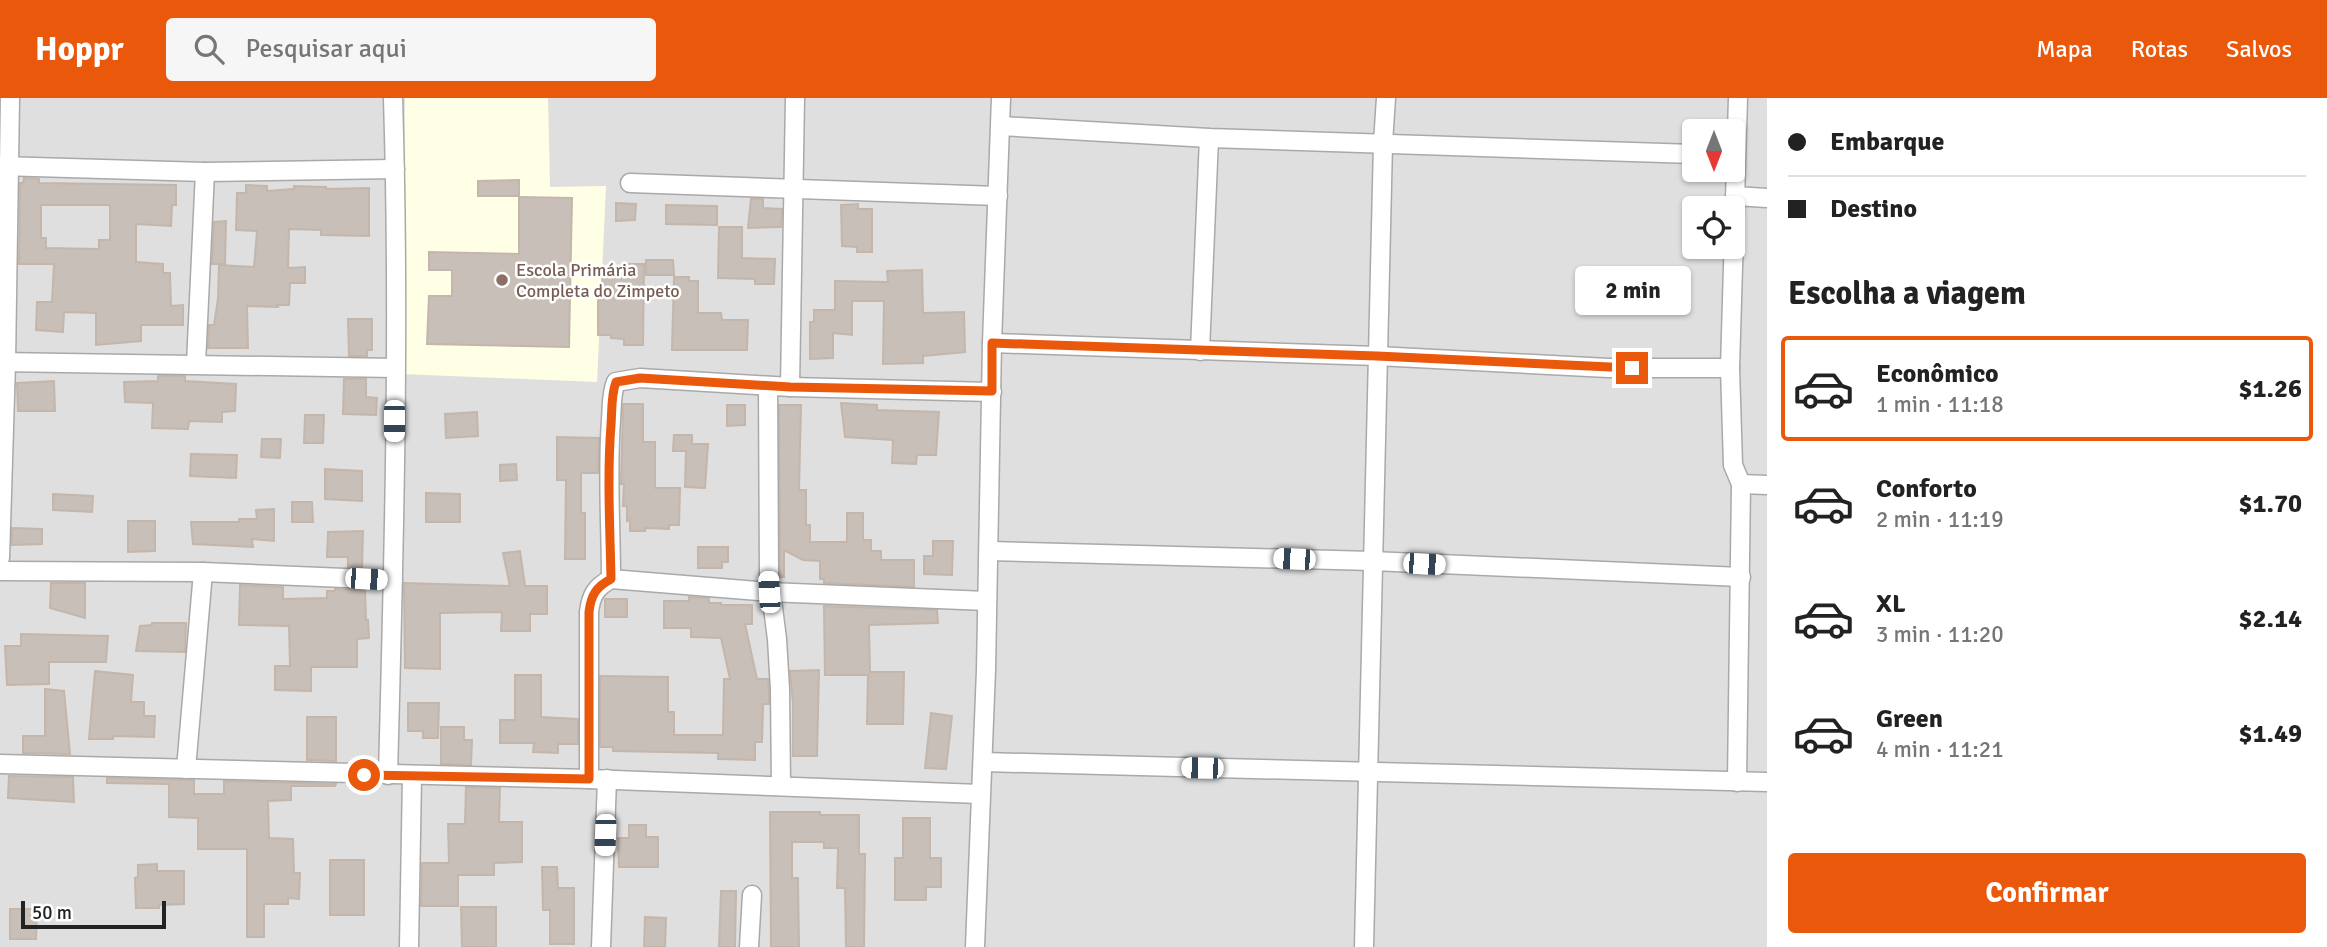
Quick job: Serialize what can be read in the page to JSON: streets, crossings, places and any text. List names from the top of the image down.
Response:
{
  "places": ["Escola Primária Completa do Zimpeto"],
  "scale_bar": "50 m",
  "north": "bottom",
  "page": {
    "header": "Hoppr",
    "search": "Pesquisar aqui",
    "nav": ["Mapa", "Rotas", "Salvos"],
    "banner": ["Embarque", "Destino"],
    "heading": "Escolha a viagem",
    "bubble": "2 min",
    "list": [
      {
        "name": "Econômico",
        "note": "1 min · 11:18",
        "value": "$1.26"
      },
      {
        "name": "Conforto",
        "note": "2 min · 11:19",
        "value": "$1.70"
      },
      {
        "name": "XL",
        "note": "3 min · 11:20",
        "value": "$2.14"
      },
      {
        "name": "Green",
        "note": "4 min · 11:21",
        "value": "$1.49"
      }
    ],
    "buttons": "Confirmar",
    "scale": "50 m"
  }
}
